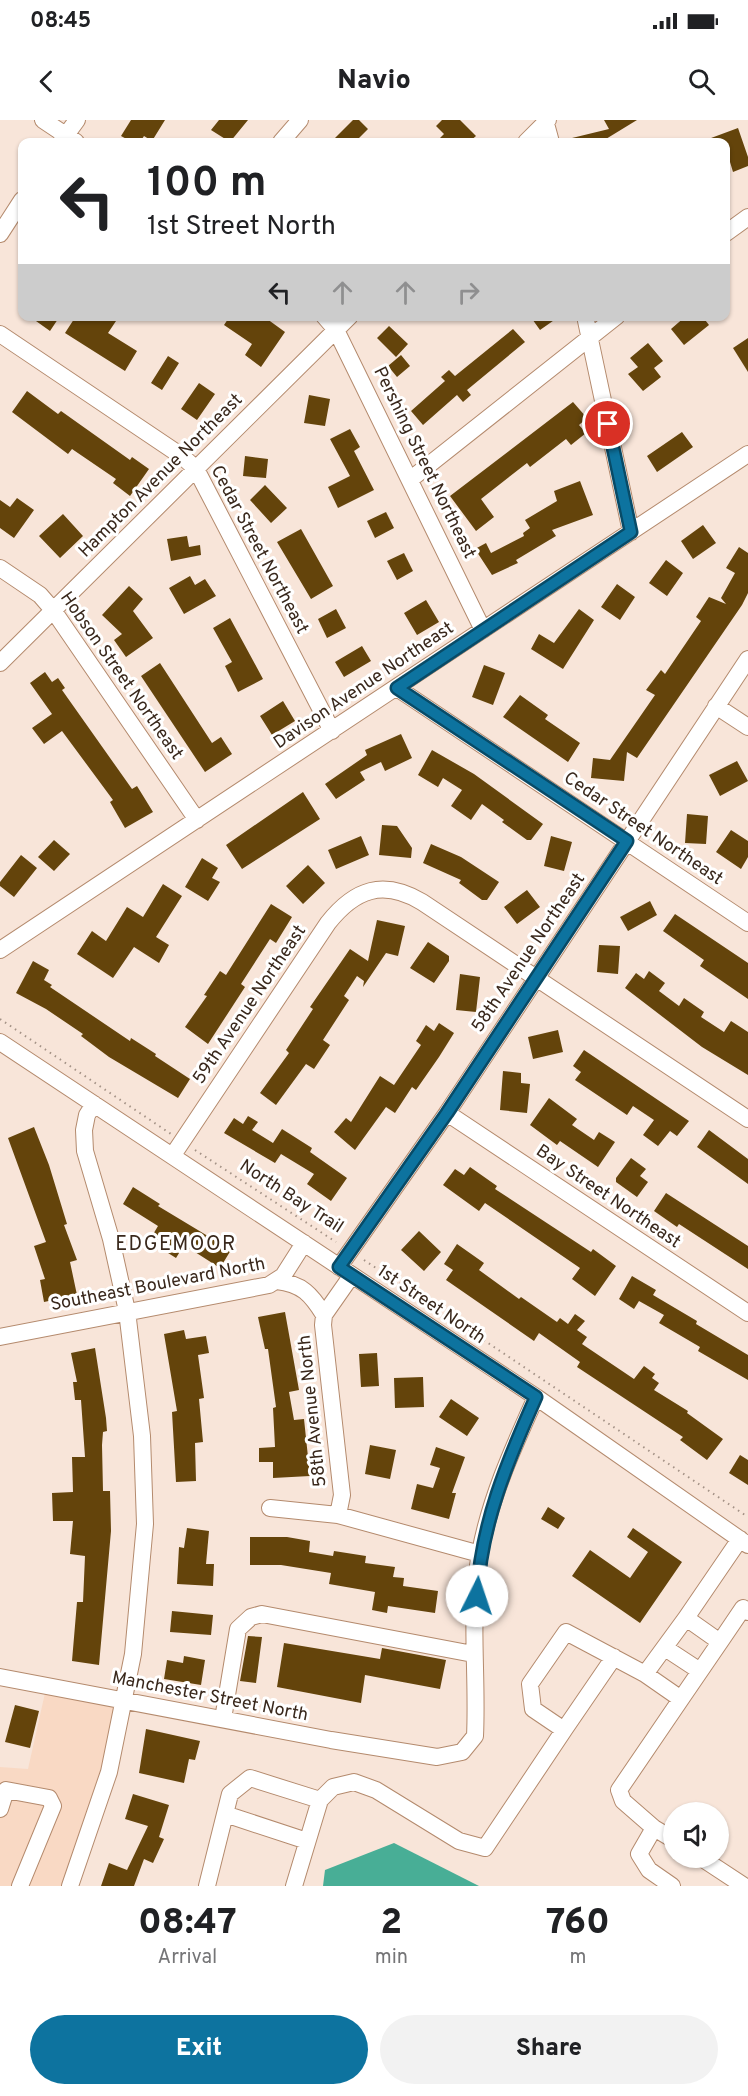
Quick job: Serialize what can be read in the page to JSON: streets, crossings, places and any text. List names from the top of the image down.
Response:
{
  "streets": {
    "street": [
      "Pershing Street Northeast",
      "Hampton Avenue Northeast",
      "Cedar Street Northeast",
      "Hobson Street Northeast",
      "Davison Avenue Northeast",
      "58th Avenue Northeast",
      "59th Avenue Northeast",
      "Bay Street Northeast",
      "Southeast Boulevard North",
      "1st Street North",
      "58th Avenue North",
      "Manchester Street North"
    ],
    "path": ["North Bay Trail"]
  },
  "crossings": [
    ["Pershing Street Northeast", "Hampton Avenue Northeast"],
    ["Pershing Street Northeast", "Davison Avenue Northeast"],
    ["Hampton Avenue Northeast", "Cedar Street Northeast"],
    ["Hampton Avenue Northeast", "Hobson Street Northeast"],
    ["Cedar Street Northeast", "Davison Avenue Northeast"],
    ["Cedar Street Northeast", "58th Avenue Northeast"],
    ["Hobson Street Northeast", "Davison Avenue Northeast"],
    ["58th Avenue Northeast", "59th Avenue Northeast"],
    ["58th Avenue Northeast", "North Bay Trail"],
    ["58th Avenue Northeast", "Bay Street Northeast"],
    ["58th Avenue Northeast", "1st Street North"],
    ["58th Avenue Northeast", "58th Avenue North"],
    ["59th Avenue Northeast", "North Bay Trail"],
    ["59th Avenue Northeast", "1st Street North"],
    ["North Bay Trail", "1st Street North"],
    ["Southeast Boulevard North", "1st Street North"],
    ["1st Street North", "58th Avenue North"],
    ["1st Street North", "Manchester Street North"]
  ],
  "districts": ["EDGEMOOR"],
  "page": {
    "status": "08:45",
    "header": "Navio",
    "turn": ["100 m", "1st Street North"],
    "eta": [
      "08:47",
      "Arrival",
      "2",
      "min",
      "760",
      "m"
    ],
    "buttons": ["Exit", "Share"]
  }
}
